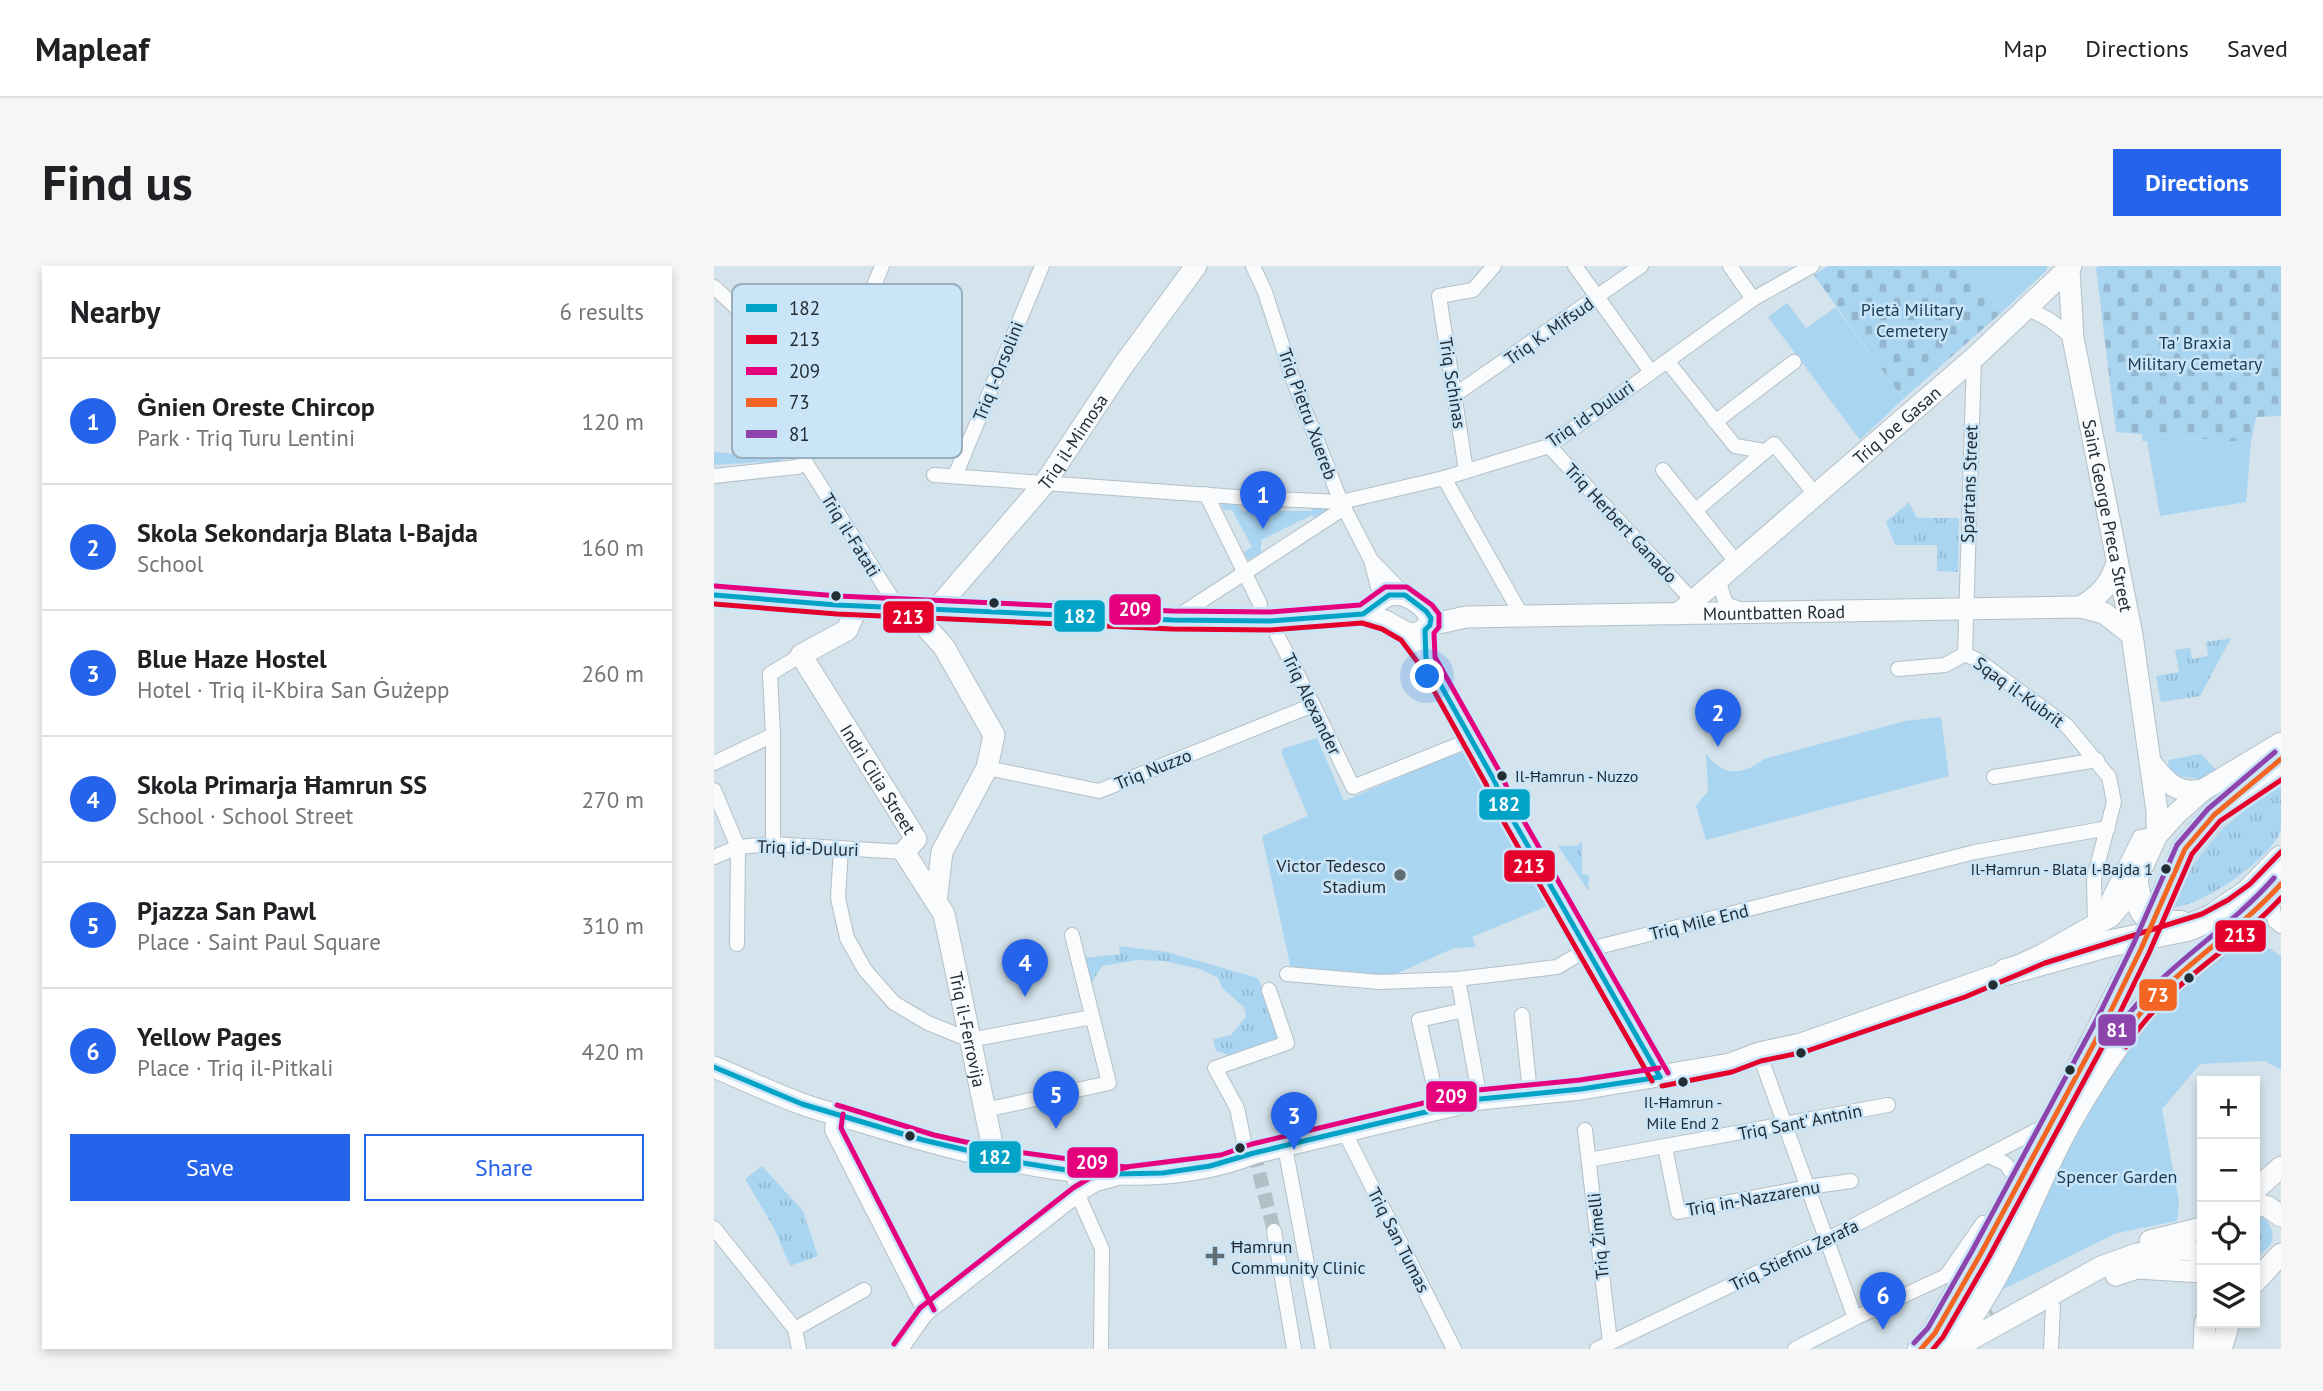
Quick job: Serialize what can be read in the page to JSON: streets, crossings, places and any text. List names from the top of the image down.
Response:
{
  "streets": {
    "street": [
      "Triq K. Mifsud",
      "Triq l-Orsolini",
      "Triq Schinas",
      "Triq Pietru Xuereb",
      "Triq id-Duluri",
      "Triq Joe Gasan",
      "Triq il-Mimosa",
      "Spartans Street",
      "Saint George Preca Street",
      "Triq Herbert Ganado",
      "Triq il-Fatati",
      "Mountbatten Road",
      "Sqaq il-Kubrit",
      "Triq Alexander",
      "Triq Nuzzo",
      "Indrì Cilia Street",
      "Triq Mile End",
      "Triq il-Ferrovija",
      "Triq Sant' Antnin",
      "Triq in-Nazzarenu",
      "Triq Żimelli",
      "Triq San Tumas",
      "Triq Stiefnu Zerafa"
    ]
  },
  "crossings": [
    ["Triq K. Mifsud", "Triq Schinas"],
    ["Triq Schinas", "Triq id-Duluri"],
    ["Triq Pietru Xuereb", "Triq id-Duluri"],
    ["Triq id-Duluri", "Triq Herbert Ganado"],
    ["Triq id-Duluri", "Indrì Cilia Street"],
    ["Triq Joe Gasan", "Spartans Street"],
    ["Triq Joe Gasan", "Saint George Preca Street"],
    ["Triq Joe Gasan", "Triq Herbert Ganado"],
    ["Triq Joe Gasan", "Mountbatten Road"],
    ["Spartans Street", "Mountbatten Road"],
    ["Spartans Street", "Sqaq il-Kubrit"],
    ["Saint George Preca Street", "Mountbatten Road"],
    ["Triq Herbert Ganado", "Mountbatten Road"],
    ["Mountbatten Road", "Sqaq il-Kubrit"],
    ["Sqaq il-Kubrit", "Triq Mile End"],
    ["Triq Alexander", "Triq Nuzzo"],
    ["Indrì Cilia Street", "Triq il-Ferrovija"],
    ["Triq Sant' Antnin", "Triq in-Nazzarenu"],
    ["Triq Sant' Antnin", "Triq Żimelli"],
    ["Triq Żimelli", "Triq Stiefnu Zerafa"]
  ],
  "parks": ["Pietà Military Cemetery", "Ta' Braxia Military Cemetary", "Spencer Garden"],
  "places": {
    "other": [
      "Il-Ħamrun - Nuzzo",
      "Il-Ħamrun - Blata l-Bajda 1",
      "Victor Tedesco Stadium",
      "Il-Ħamrun - Mile End 2"
    ],
    "health": ["Ħamrun Community Clinic"]
  },
  "lines": [
    "transit line 209",
    "transit line 182",
    "transit line 213",
    "transit line 81",
    "transit line 73"
  ],
  "legend": [
    "182",
    "213",
    "209",
    "73",
    "81"
  ],
  "page": {
    "header": "Mapleaf",
    "nav": ["Map", "Directions", "Saved"],
    "buttons": [
      "Directions",
      ["Save", "Share"]
    ],
    "title": "Find us",
    "heading": ["Nearby", "6 results"],
    "list": [
      {
        "mark": "1",
        "name": "Ġnien Oreste Chircop",
        "note": "Park · Triq Turu Lentini",
        "value": "120 m"
      },
      {
        "mark": "2",
        "name": "Skola Sekondarja Blata l-Bajda",
        "note": "School",
        "value": "160 m"
      },
      {
        "mark": "3",
        "name": "Blue Haze Hostel",
        "note": "Hotel · Triq il-Kbira San Ġużepp",
        "value": "260 m"
      },
      {
        "mark": "4",
        "name": "Skola Primarja Ħamrun SS",
        "note": "School · School Street",
        "value": "270 m"
      },
      {
        "mark": "5",
        "name": "Pjazza San Pawl",
        "note": "Place · Saint Paul Square",
        "value": "310 m"
      },
      {
        "mark": "6",
        "name": "Yellow Pages",
        "note": "Place · Triq il-Pitkali",
        "value": "420 m"
      }
    ],
    "pins": [
      "1",
      "2",
      "4",
      "5",
      "3",
      "6"
    ],
    "map_buttons": ["+", "−"]
  }
}
